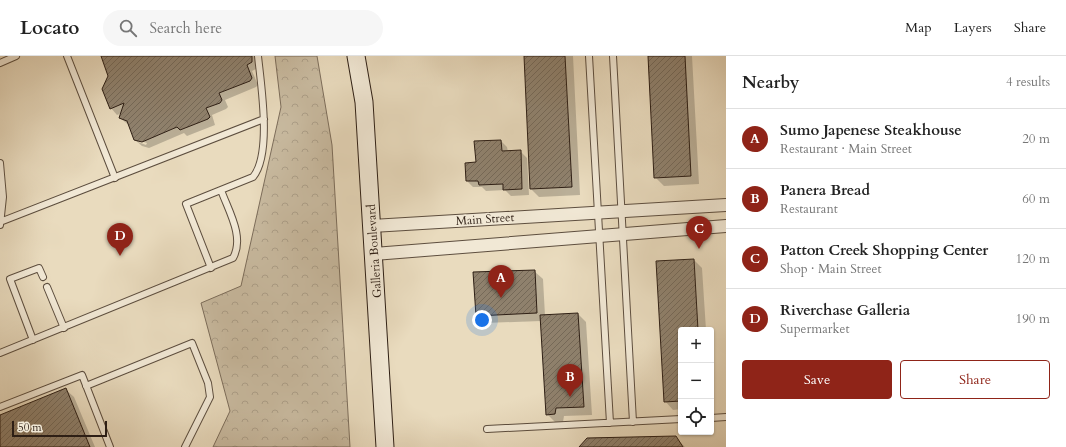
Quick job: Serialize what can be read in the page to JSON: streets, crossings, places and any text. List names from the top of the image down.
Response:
{
  "streets": {
    "main road": ["Galleria Boulevard"],
    "street": ["Main Street"]
  },
  "crossings": [
    ["Main Street", "Galleria Boulevard"]
  ],
  "scale_bar": "50 m",
  "page": {
    "header": "Locato",
    "search": "Search here",
    "nav": ["Map", "Layers", "Share"],
    "heading": ["Nearby", "4 results"],
    "list": [
      {
        "mark": "A",
        "name": "Sumo Japenese Steakhouse",
        "note": "Restaurant · Main Street",
        "value": "20 m"
      },
      {
        "mark": "B",
        "name": "Panera Bread",
        "note": "Restaurant",
        "value": "60 m"
      },
      {
        "mark": "C",
        "name": "Patton Creek Shopping Center",
        "note": "Shop · Main Street",
        "value": "120 m"
      },
      {
        "mark": "D",
        "name": "Riverchase Galleria",
        "note": "Supermarket",
        "value": "190 m"
      }
    ],
    "pins": [
      "C",
      "D",
      "A",
      "B"
    ],
    "map_buttons": ["+", "−"],
    "buttons": ["Save", "Share"],
    "scale": "50 m"
  }
}
